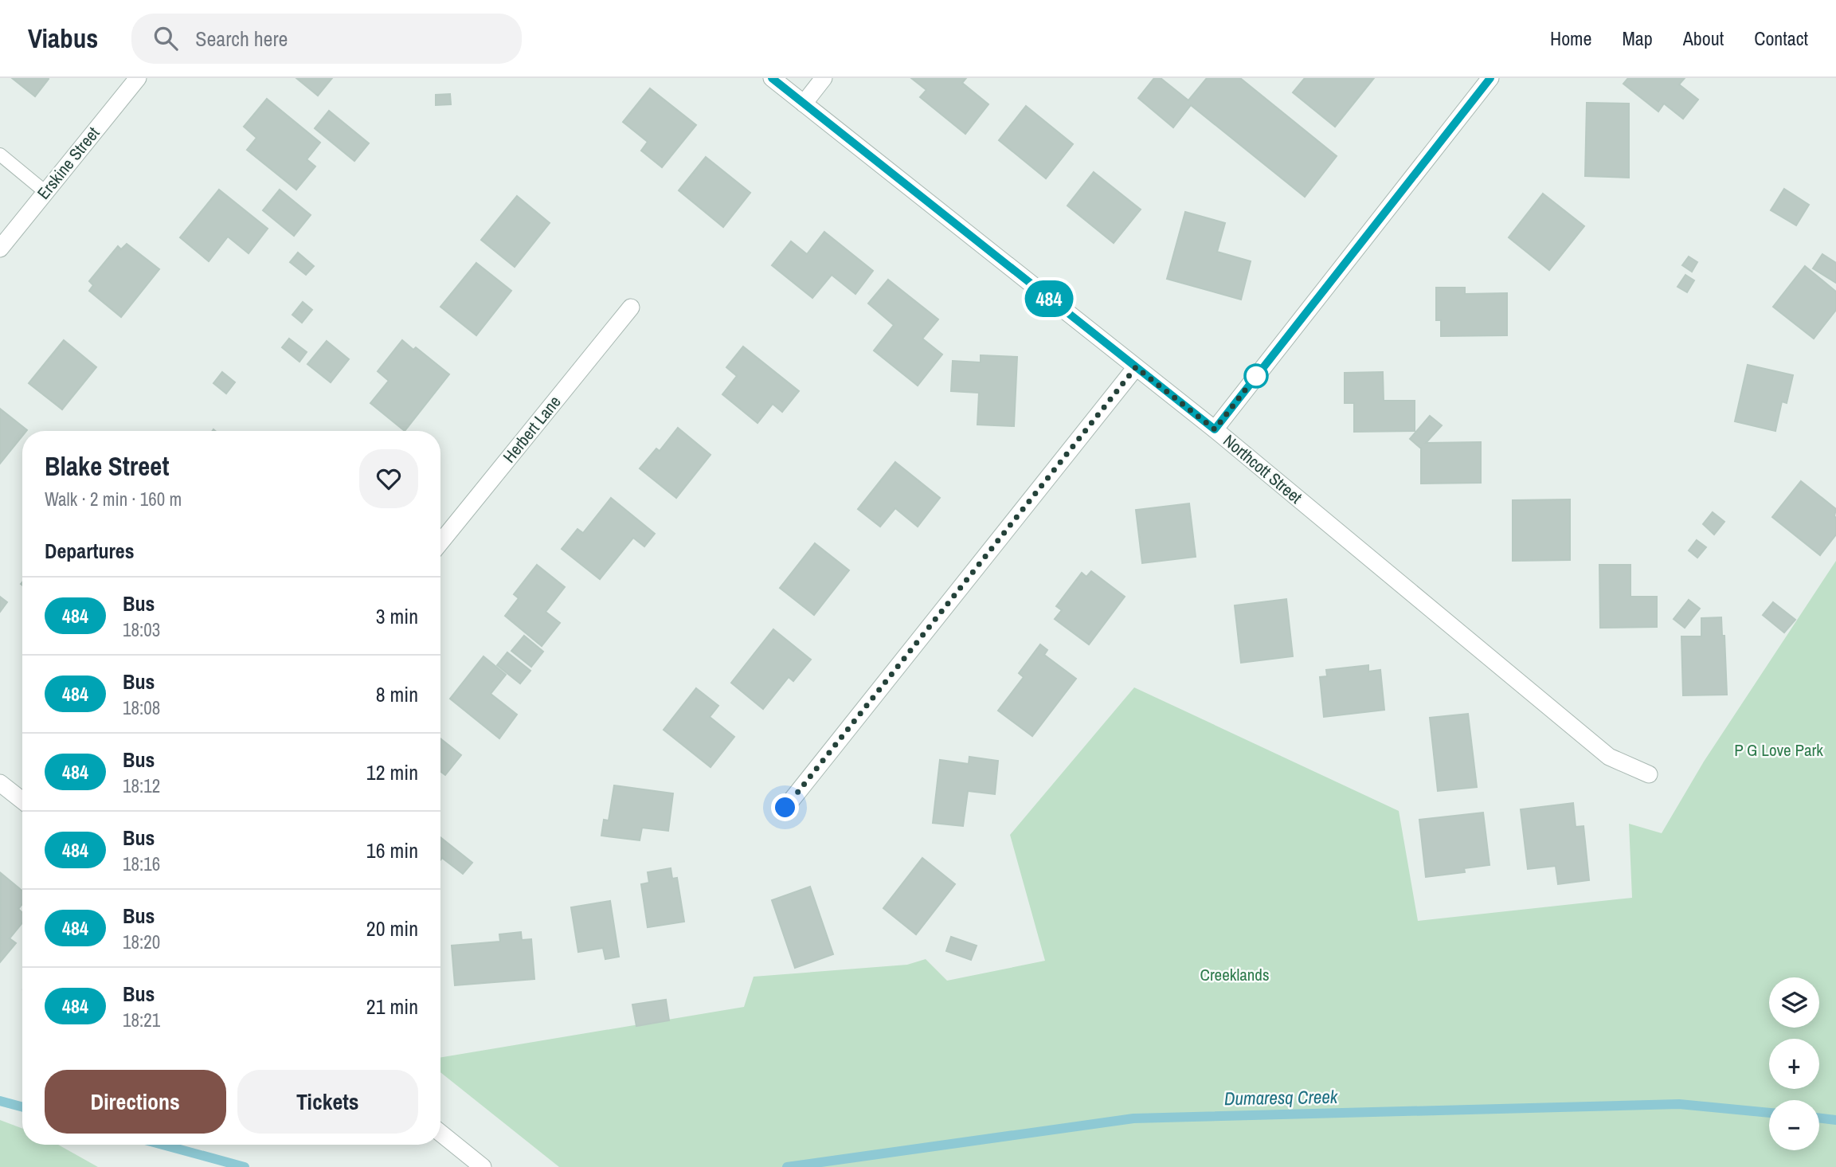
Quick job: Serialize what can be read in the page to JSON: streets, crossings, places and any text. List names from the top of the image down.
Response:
{
  "streets": {
    "street": ["Erskine Street", "Herbert Lane", "Northcott Street"]
  },
  "water": ["Dumaresq Creek"],
  "parks": ["P G Love Park", "Creeklands"],
  "lines": ["bus line 484"],
  "page": {
    "header": "Viabus",
    "search": "Search here",
    "nav": [
      "Home",
      "Map",
      "About",
      "Contact"
    ],
    "on_map": "484",
    "heading": [
      ["Blake Street", "Walk · 2 min · 160 m"],
      "Departures"
    ],
    "list": [
      {
        "mark": "484",
        "name": "Bus",
        "note": "18:03",
        "value": "3 min"
      },
      {
        "mark": "484",
        "name": "Bus",
        "note": "18:08",
        "value": "8 min"
      },
      {
        "mark": "484",
        "name": "Bus",
        "note": "18:12",
        "value": "12 min"
      },
      {
        "mark": "484",
        "name": "Bus",
        "note": "18:16",
        "value": "16 min"
      },
      {
        "mark": "484",
        "name": "Bus",
        "note": "18:20",
        "value": "20 min"
      },
      {
        "mark": "484",
        "name": "Bus",
        "note": "18:21",
        "value": "21 min"
      }
    ],
    "map_buttons": ["+", "−"],
    "buttons": ["Directions", "Tickets"]
  }
}
